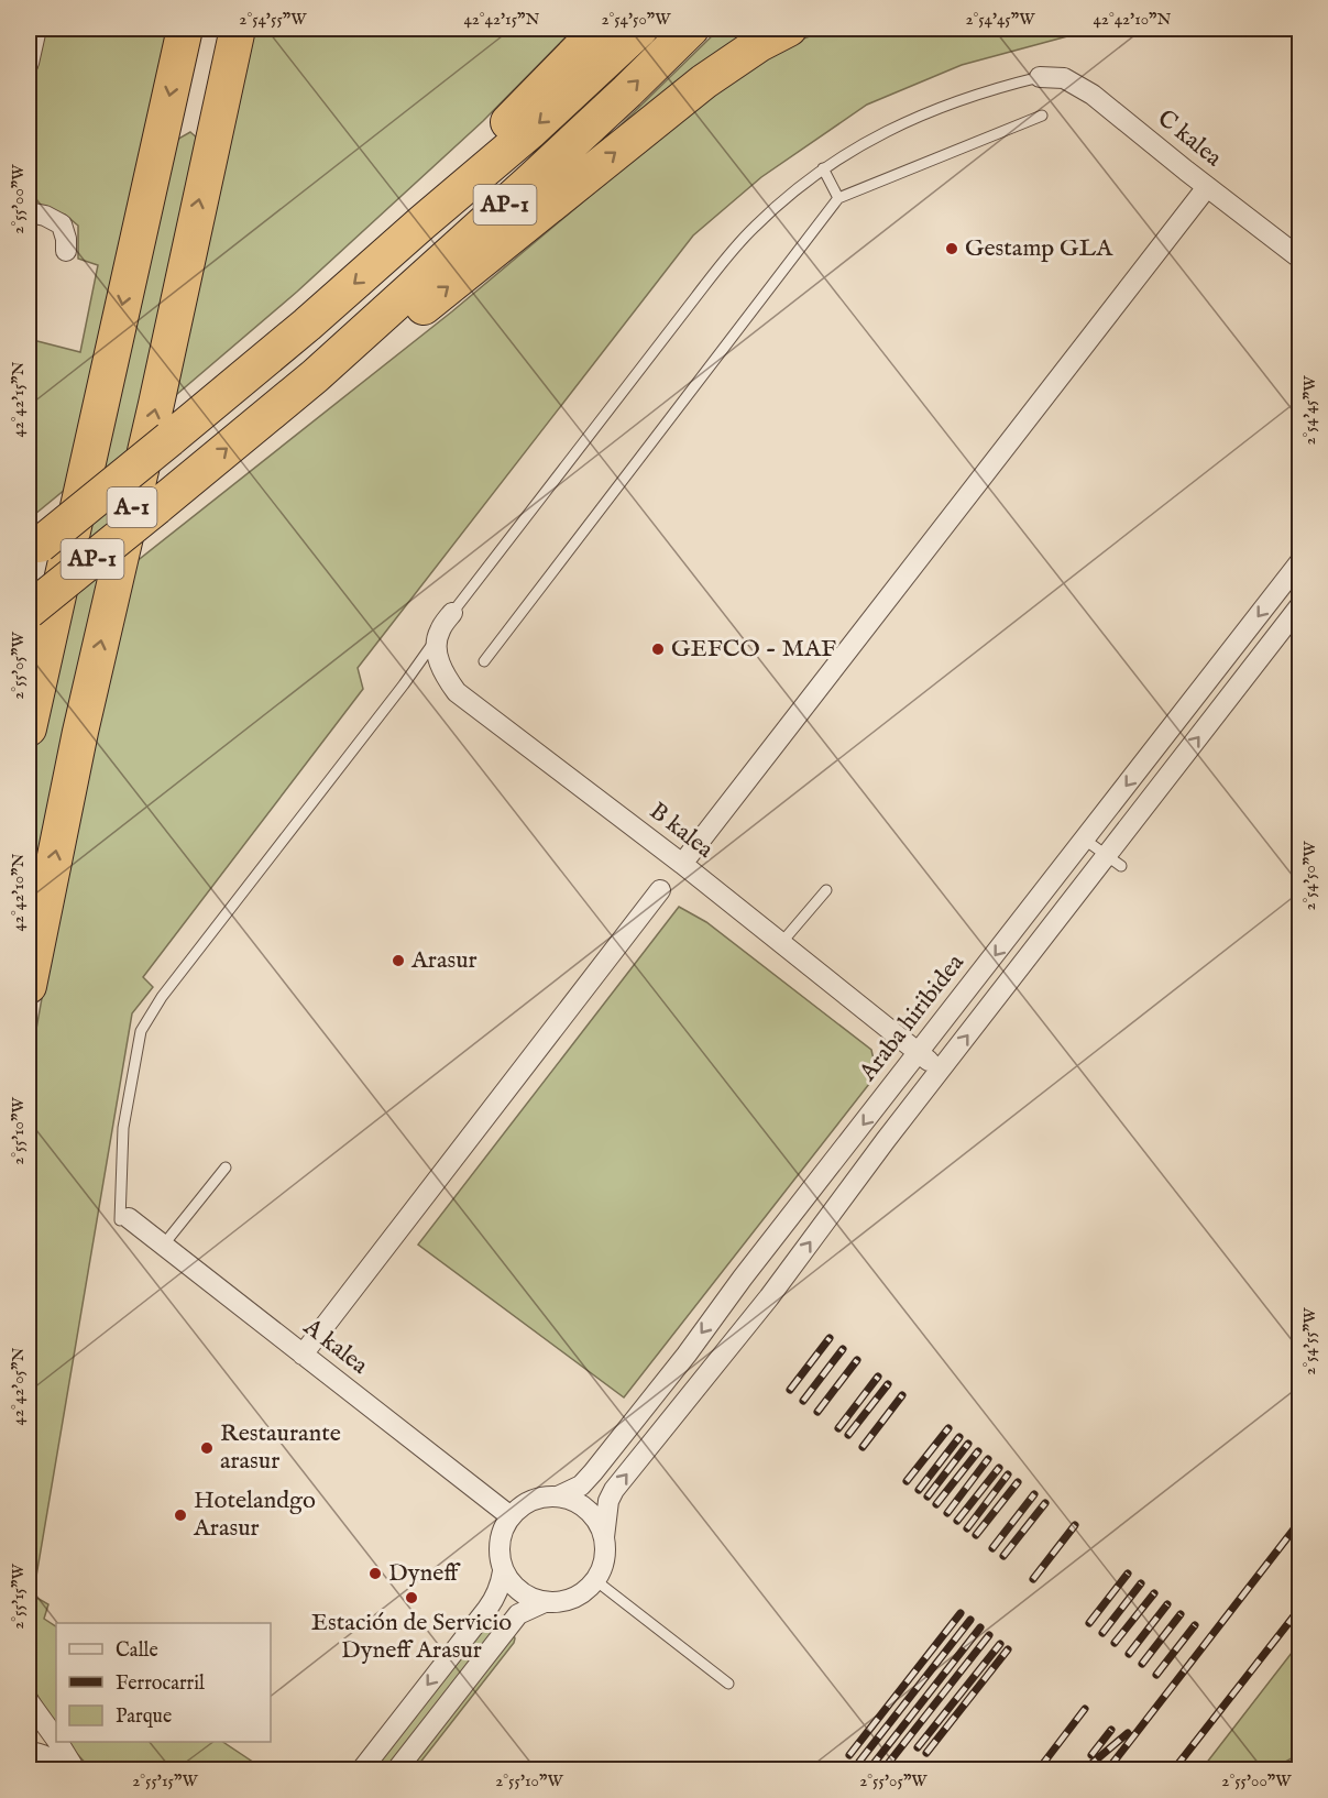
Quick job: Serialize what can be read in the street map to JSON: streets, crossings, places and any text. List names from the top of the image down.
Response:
{
  "streets": {
    "highway": ["AP-1", "A-1"],
    "street": [
      "C kalea",
      "B kalea",
      "Araba hiribidea",
      "A kalea"
    ]
  },
  "crossings": [
    ["B kalea", "Araba hiribidea"],
    ["Araba hiribidea", "A kalea"]
  ],
  "places": [
    "Gestamp GLA",
    "GEFCO - MAF",
    "Arasur",
    "Restaurante arasur",
    "Hotelandgo Arasur",
    "Dyneff",
    "Estación de Servicio Dyneff Arasur"
  ],
  "legend": ["Calle", "Ferrocarril", "Parque"],
  "coordinates": [
    "2°54'55\"W",
    "42°42'15\"N",
    "2°54'50\"W",
    "2°54'45\"W",
    "42°42'10\"N",
    "2°55'00\"W",
    "2°55'05\"W",
    "2°55'10\"W",
    "42°42'05\"N",
    "2°55'15\"W"
  ]
}
